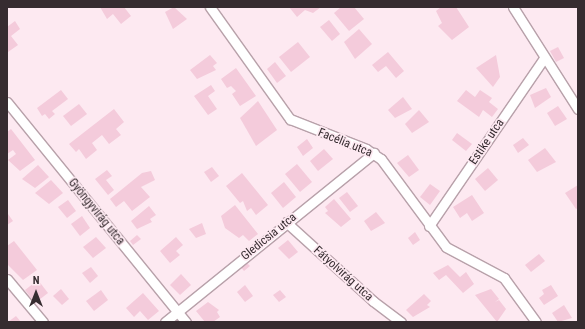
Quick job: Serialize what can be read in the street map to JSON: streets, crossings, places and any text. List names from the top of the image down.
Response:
{
  "streets": {
    "street": [
      "Estike utca",
      "Facélia utca",
      "Gyöngyvirág utca",
      "Gledicsia utca",
      "Fátyolvirág utca"
    ]
  },
  "crossings": [
    ["Estike utca", "Facélia utca"],
    ["Facélia utca", "Gledicsia utca"],
    ["Gyöngyvirág utca", "Gledicsia utca"],
    ["Gledicsia utca", "Fátyolvirág utca"]
  ],
  "north": "top"
}
